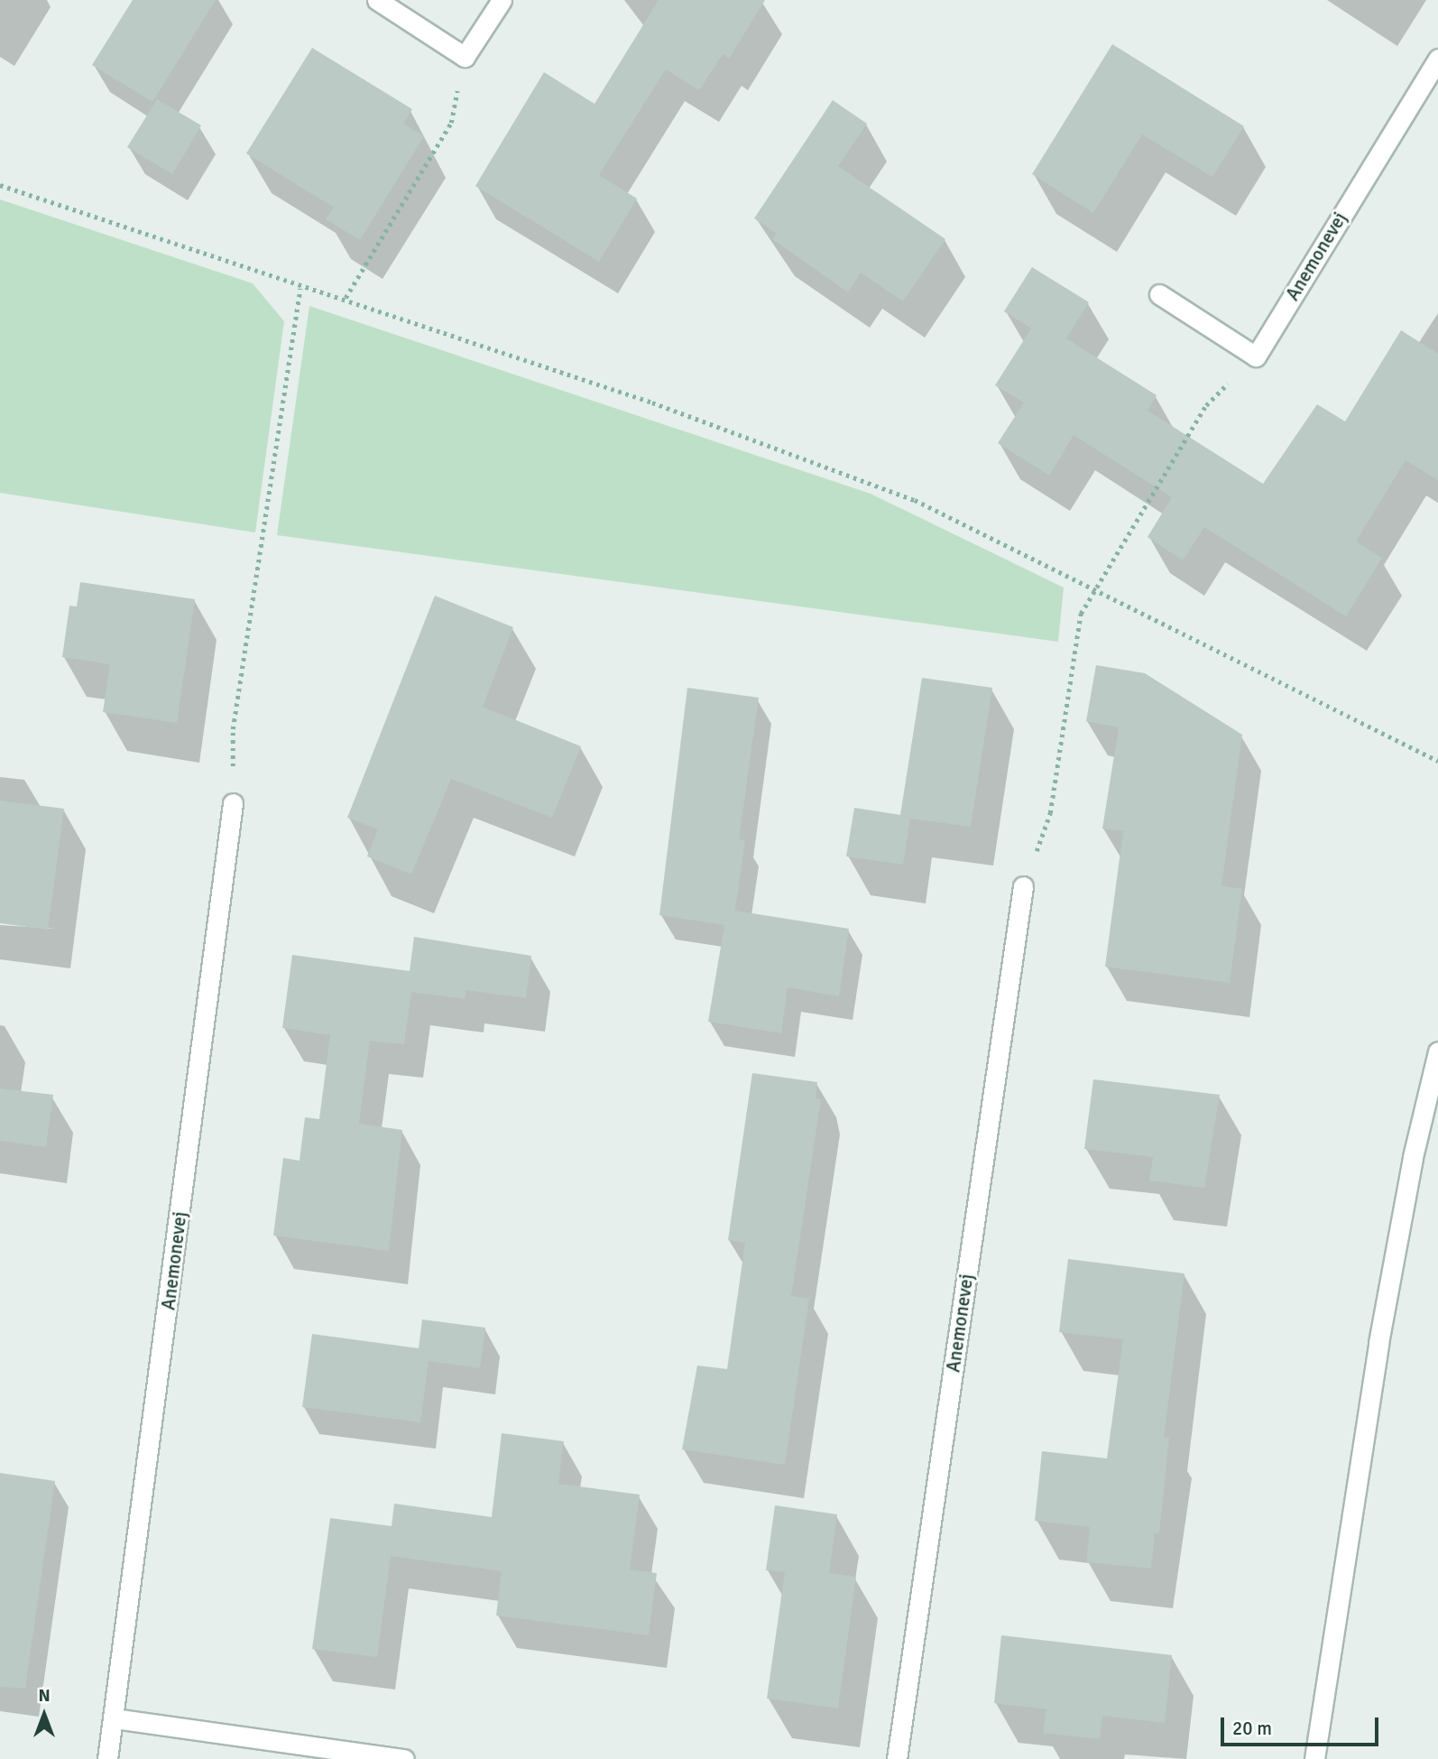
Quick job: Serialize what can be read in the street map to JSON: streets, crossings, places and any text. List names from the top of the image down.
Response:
{
  "streets": {
    "street": ["Anemonevej"]
  },
  "scale_bar": "20 m",
  "north": "top"
}
